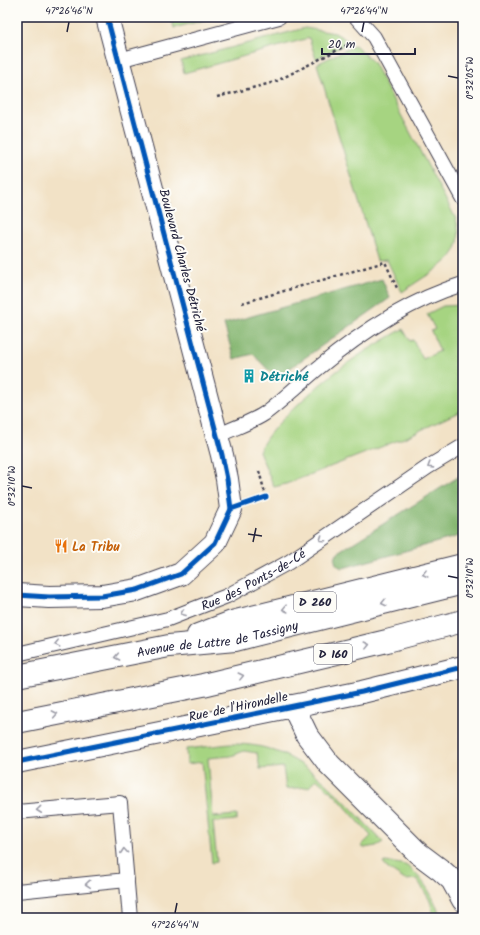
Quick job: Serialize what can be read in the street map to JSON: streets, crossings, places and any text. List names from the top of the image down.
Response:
{
  "streets": {
    "street": [
      "Boulevard Charles Détriché",
      "D 260",
      "Avenue de Lattre de Tassigny",
      "D 160",
      "Rue de l'Hirondelle"
    ],
    "lane": ["Rue des Ponts-de-Cé"]
  },
  "crossings": [
    ["D 260", "Avenue de Lattre de Tassigny"]
  ],
  "one_way": ["Rue des Ponts-de-Cé"],
  "places": {
    "building": ["Détriché"],
    "restaurant": ["La Tribu"]
  },
  "scale_bar": "20 m",
  "coordinates": [
    "47°26'46\"N",
    "47°26'44\"N",
    "0°32'05\"W",
    "0°32'10\"W"
  ]
}
